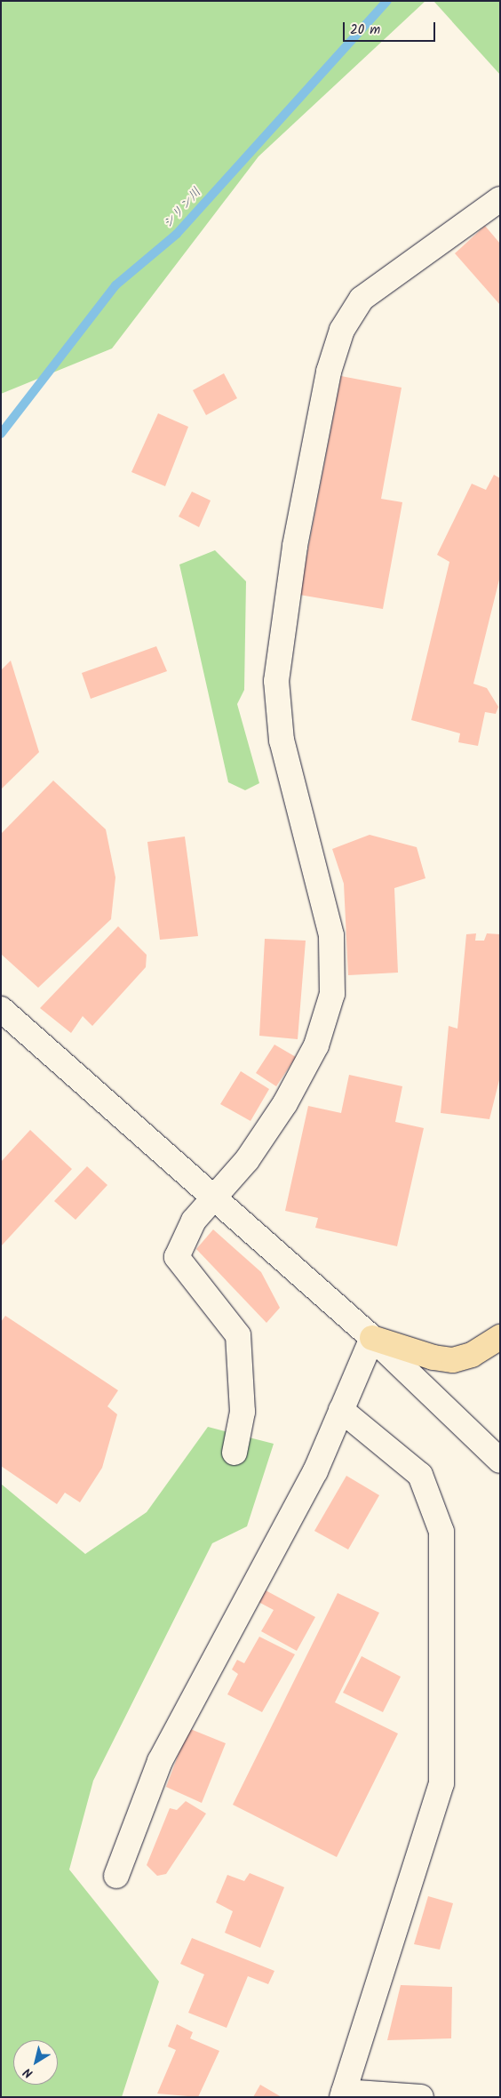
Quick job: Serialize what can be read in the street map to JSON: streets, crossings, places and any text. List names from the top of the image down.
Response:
{
  "water": ["シリン川"],
  "scale_bar": "20 m",
  "north": "bottom left"
}
